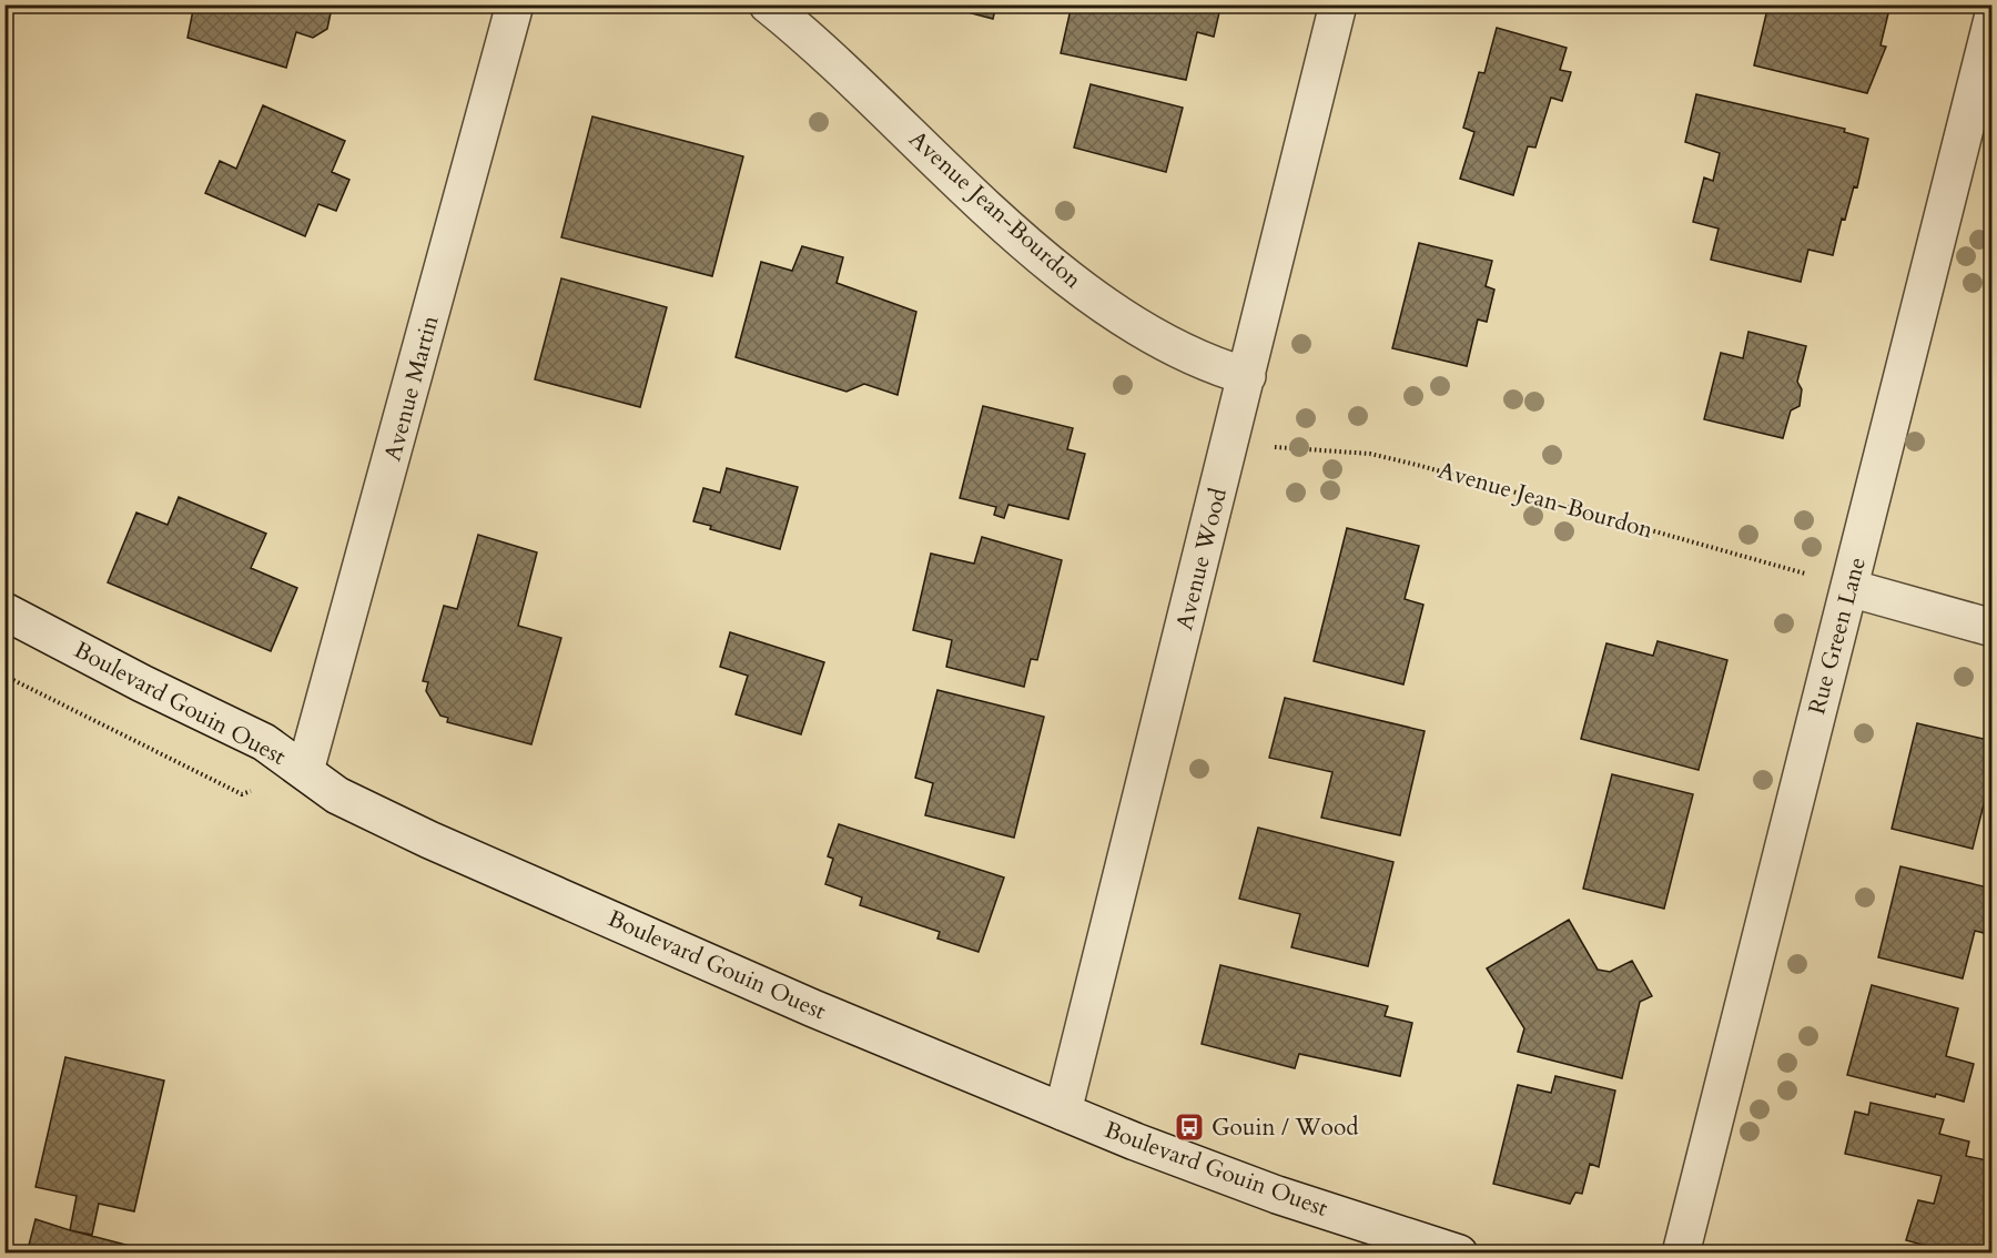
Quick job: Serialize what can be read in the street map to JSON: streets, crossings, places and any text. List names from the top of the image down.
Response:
{
  "streets": {
    "street": [
      "Avenue Jean-Bourdon",
      "Avenue Martin",
      "Avenue Wood",
      "Rue Green Lane",
      "Boulevard Gouin Ouest"
    ]
  },
  "crossings": [
    ["Avenue Jean-Bourdon", "Avenue Wood"],
    ["Avenue Martin", "Boulevard Gouin Ouest"],
    ["Avenue Wood", "Boulevard Gouin Ouest"]
  ],
  "places": {
    "bus stop": ["Gouin / Wood"]
  }
}
